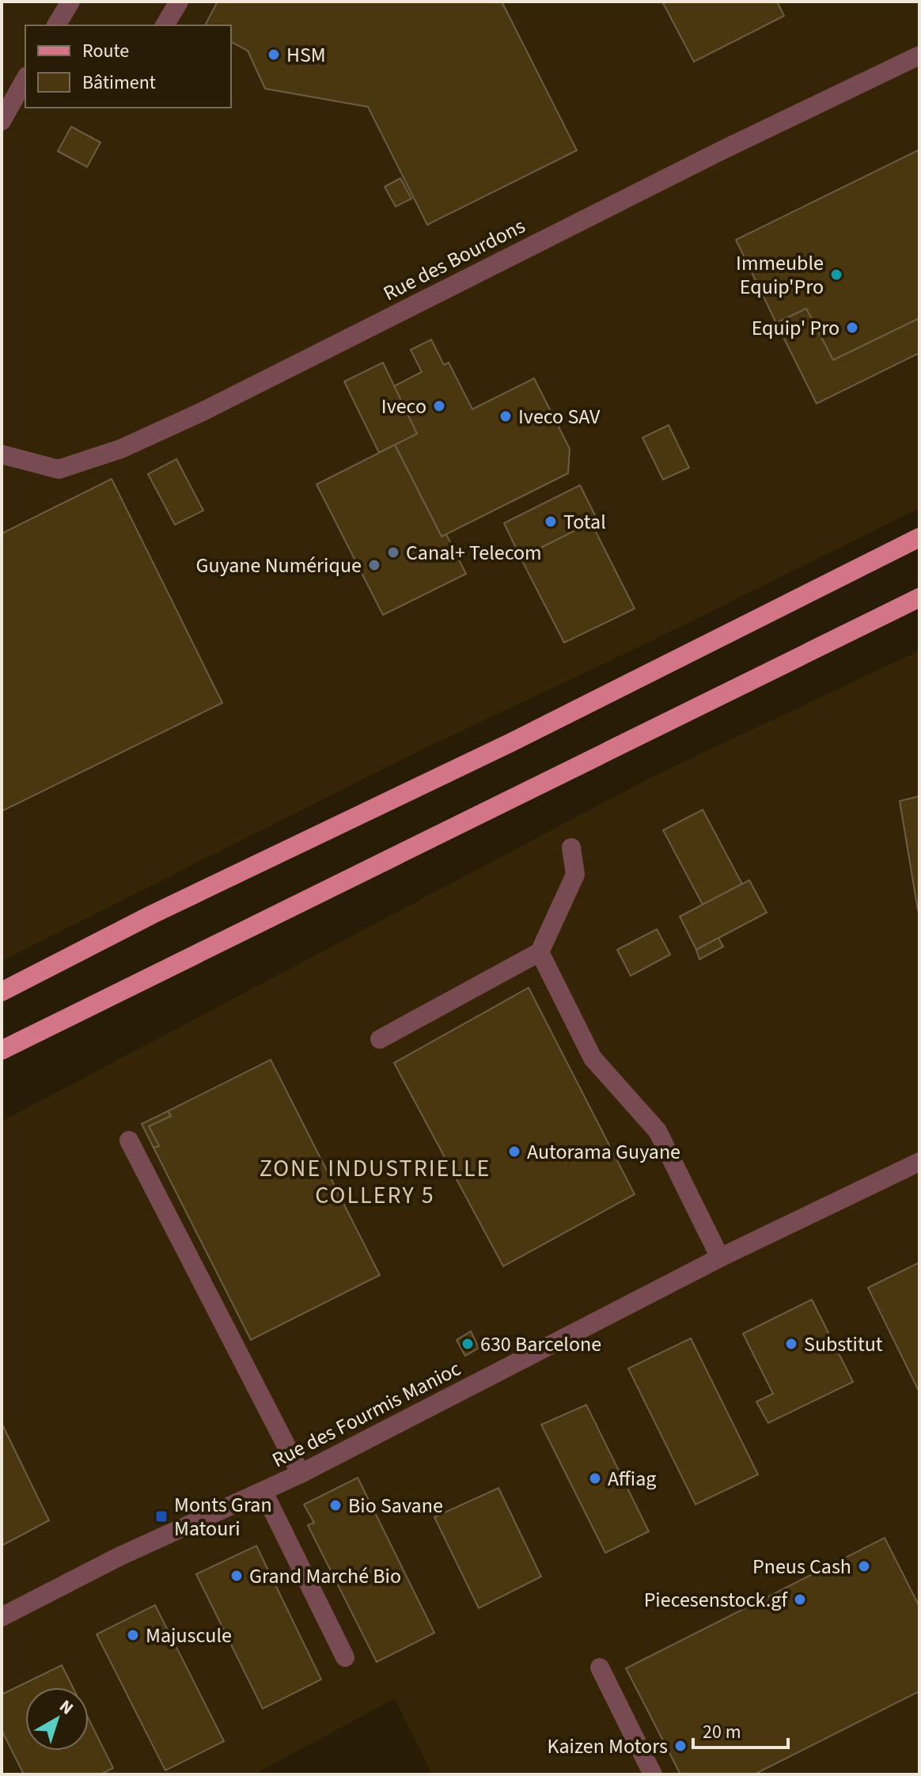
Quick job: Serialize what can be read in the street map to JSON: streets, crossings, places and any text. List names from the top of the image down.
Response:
{
  "streets": {
    "street": ["Rue des Bourdons", "Rue des Fourmis Manioc"]
  },
  "districts": ["ZONE INDUSTRIELLE COLLERY 5"],
  "places": {
    "other": [
      "HSM",
      "Immeuble Equip'Pro",
      "Equip' Pro",
      "Iveco",
      "Iveco SAV",
      "Total",
      "Canal+ Telecom",
      "Guyane Numérique",
      "Autorama Guyane",
      "630 Barcelone",
      "Substitut",
      "Affiag",
      "Bio Savane",
      "Pneus Cash",
      "Grand Marché Bio",
      "Piecesenstock.gf",
      "Majuscule",
      "Kaizen Motors"
    ],
    "transit": ["Monts Gran Matouri"]
  },
  "legend": ["Route", "Bâtiment"],
  "scale_bar": "20 m",
  "north": "top right"
}
